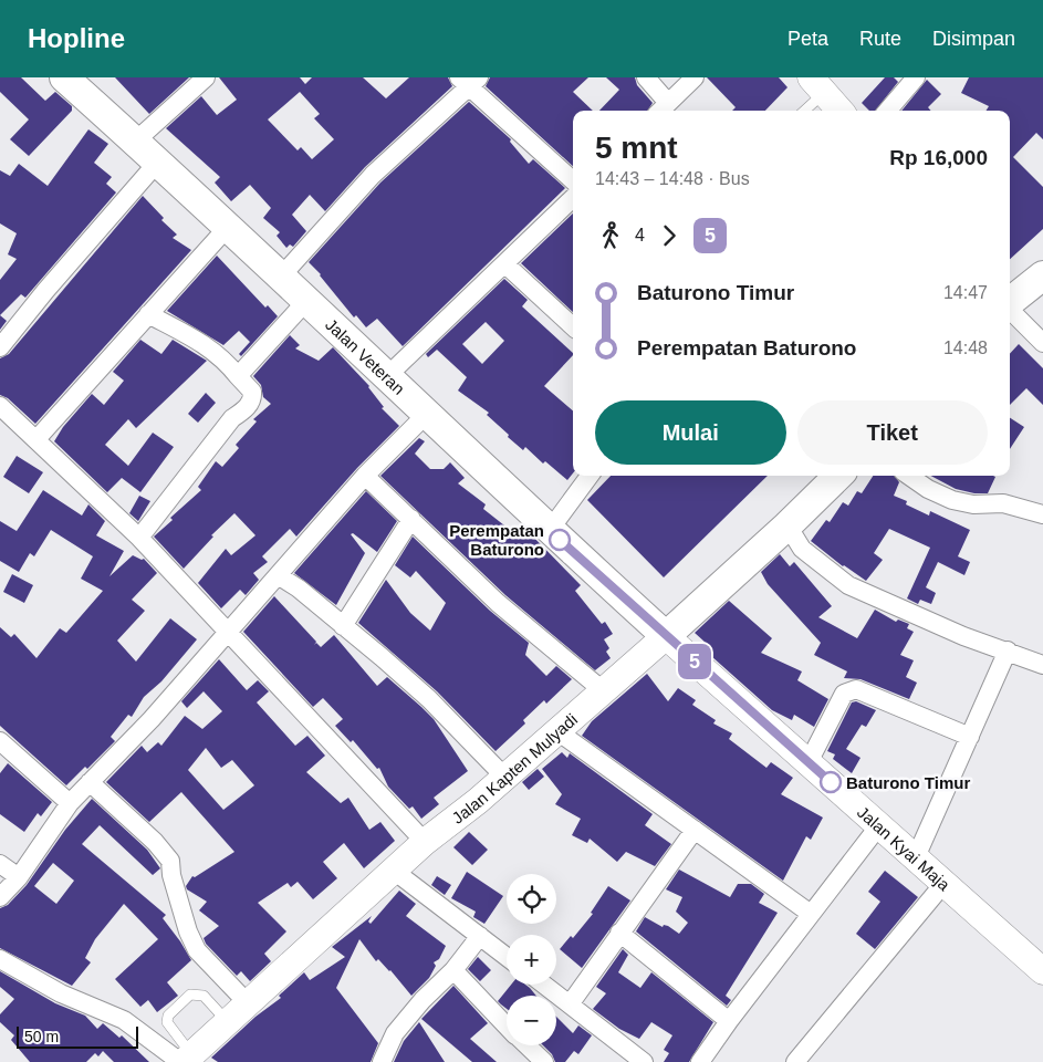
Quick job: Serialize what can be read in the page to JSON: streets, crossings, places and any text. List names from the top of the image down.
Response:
{
  "streets": {
    "main road": ["Jalan Veteran", "Jalan Kapten Mulyadi", "Jalan Kyai Maja"]
  },
  "crossings": [
    ["Jalan Veteran", "Jalan Kapten Mulyadi"],
    ["Jalan Veteran", "Jalan Kyai Maja"],
    ["Jalan Kapten Mulyadi", "Jalan Kyai Maja"]
  ],
  "places": ["Perempatan Baturono", "Baturono Timur"],
  "lines": ["bus line 5"],
  "scale_bar": "50 m",
  "page": {
    "header": "Hopline",
    "nav": ["Peta", "Rute", "Disimpan"],
    "on_map": "5",
    "heading": ["5 mnt", "14:43 – 14:48 · Bus", "Rp 16,000"],
    "legs": ["4", "5"],
    "list": [
      {
        "name": "Baturono Timur",
        "value": "14:47"
      },
      {
        "name": "Perempatan Baturono",
        "value": "14:48"
      }
    ],
    "buttons": ["Mulai", "Tiket"],
    "map_buttons": ["+", "−"],
    "scale": "50 m"
  }
}
